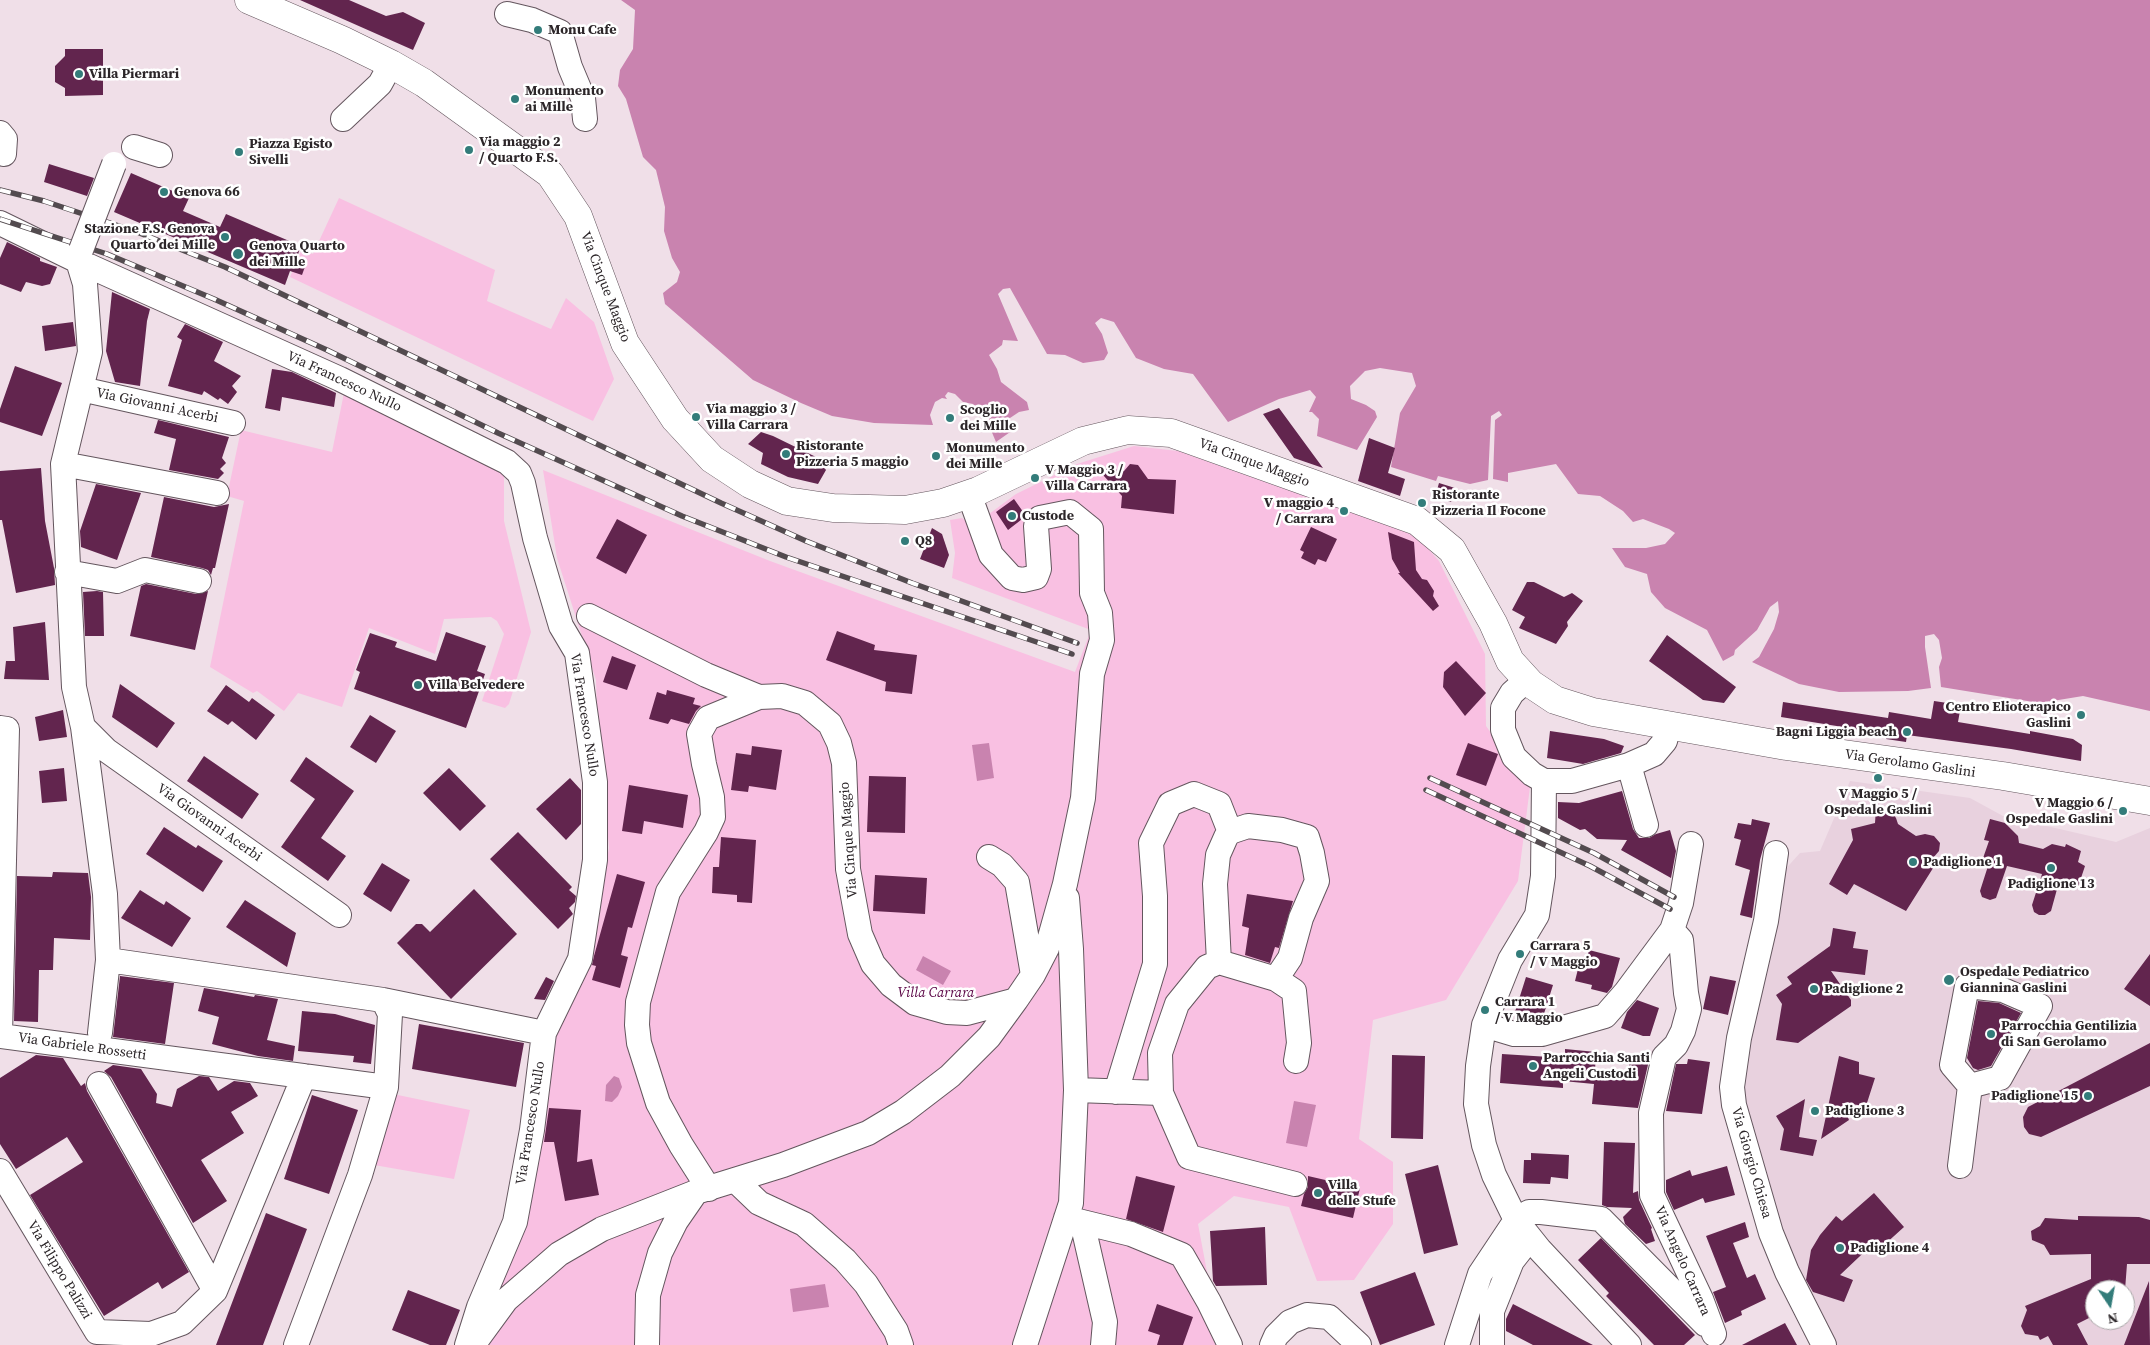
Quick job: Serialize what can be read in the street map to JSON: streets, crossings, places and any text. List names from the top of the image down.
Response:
{
  "streets": {
    "main road": ["Via Cinque Maggio", "Via Gerolamo Gaslini"],
    "street": [
      "Via Francesco Nullo",
      "Via Giovanni Acerbi",
      "Via Gabriele Rossetti",
      "Via Giorgio Chiesa",
      "Via Angelo Carrara",
      "Via Filippo Palizzi"
    ]
  },
  "crossings": [
    ["Via Cinque Maggio", "Via Gerolamo Gaslini"],
    ["Via Francesco Nullo", "Via Giovanni Acerbi"],
    ["Via Gabriele Rossetti", "Via Filippo Palizzi"]
  ],
  "parks": ["Villa Carrara"],
  "places": [
    "Monu Cafe",
    "Villa Piermari",
    "Monumento ai Mille",
    "Via maggio 2 / Quarto F.S.",
    "Piazza Egisto Sivelli",
    "Genova 66",
    "Stazione F.S. Genova Quarto dei Mille",
    "Genova Quarto dei Mille",
    "Via maggio 3 / Villa Carrara",
    "Scoglio dei Mille",
    "Ristorante Pizzeria 5 maggio",
    "Monumento dei Mille",
    "V Maggio 3 / Villa Carrara",
    "Ristorante Pizzeria Il Focone",
    "V maggio 4 / Carrara",
    "Custode",
    "Q8",
    "Villa Belvedere",
    "Centro Elioterapico Gaslini",
    "Bagni Liggia beach",
    "V Maggio 5 / Ospedale Gaslini",
    "V Maggio 6 / Ospedale Gaslini",
    "Padiglione 1",
    "Padiglione 13",
    "Carrara 5 / V Maggio",
    "Ospedale Pediatrico Giannina Gaslini",
    "Padiglione 2",
    "Carrara 1 / V Maggio",
    "Parrocchia Gentilizia di San Gerolamo",
    "Parrocchia Santi Angeli Custodi",
    "Padiglione 15",
    "Padiglione 3",
    "Villa delle Stufe",
    "Padiglione 4"
  ],
  "north": "bottom"
}
